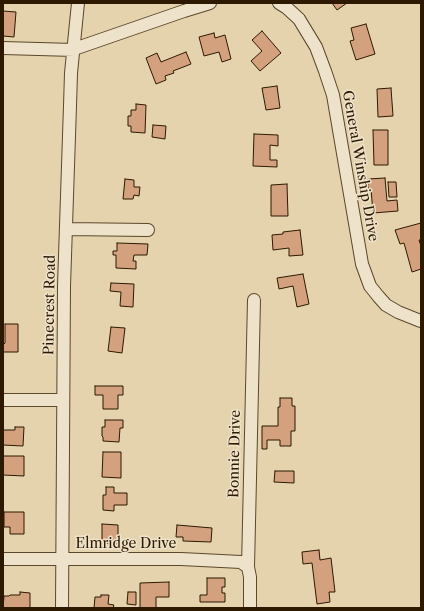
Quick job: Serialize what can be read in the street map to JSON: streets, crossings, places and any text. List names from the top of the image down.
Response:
{
  "streets": {
    "street": [
      "General Winship Drive",
      "Pinecrest Road",
      "Bonnie Drive",
      "Elmridge Drive"
    ]
  },
  "crossings": [
    ["Pinecrest Road", "Elmridge Drive"],
    ["Bonnie Drive", "Elmridge Drive"]
  ]
}
